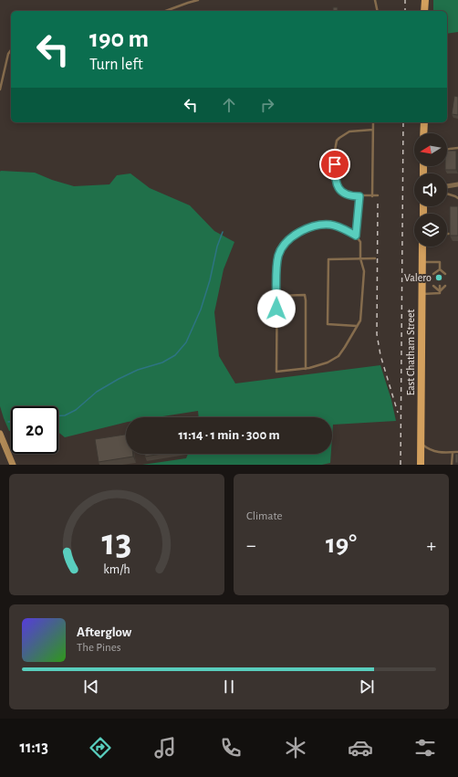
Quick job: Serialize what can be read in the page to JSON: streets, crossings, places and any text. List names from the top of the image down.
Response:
{
  "streets": {
    "main road": ["East Chatham Street"]
  },
  "places": ["Valero"],
  "north": "left",
  "page": {
    "turn": ["190 m", "Turn left"],
    "limit": "20",
    "trip": "11:14 · 1 min · 300 m",
    "tile": "Climate",
    "heat": ["−", "19°", "+"],
    "song": ["Afterglow", "The Pines"],
    "tabs": "11:13",
    "gauge": ["13", "km/h"]
  }
}
